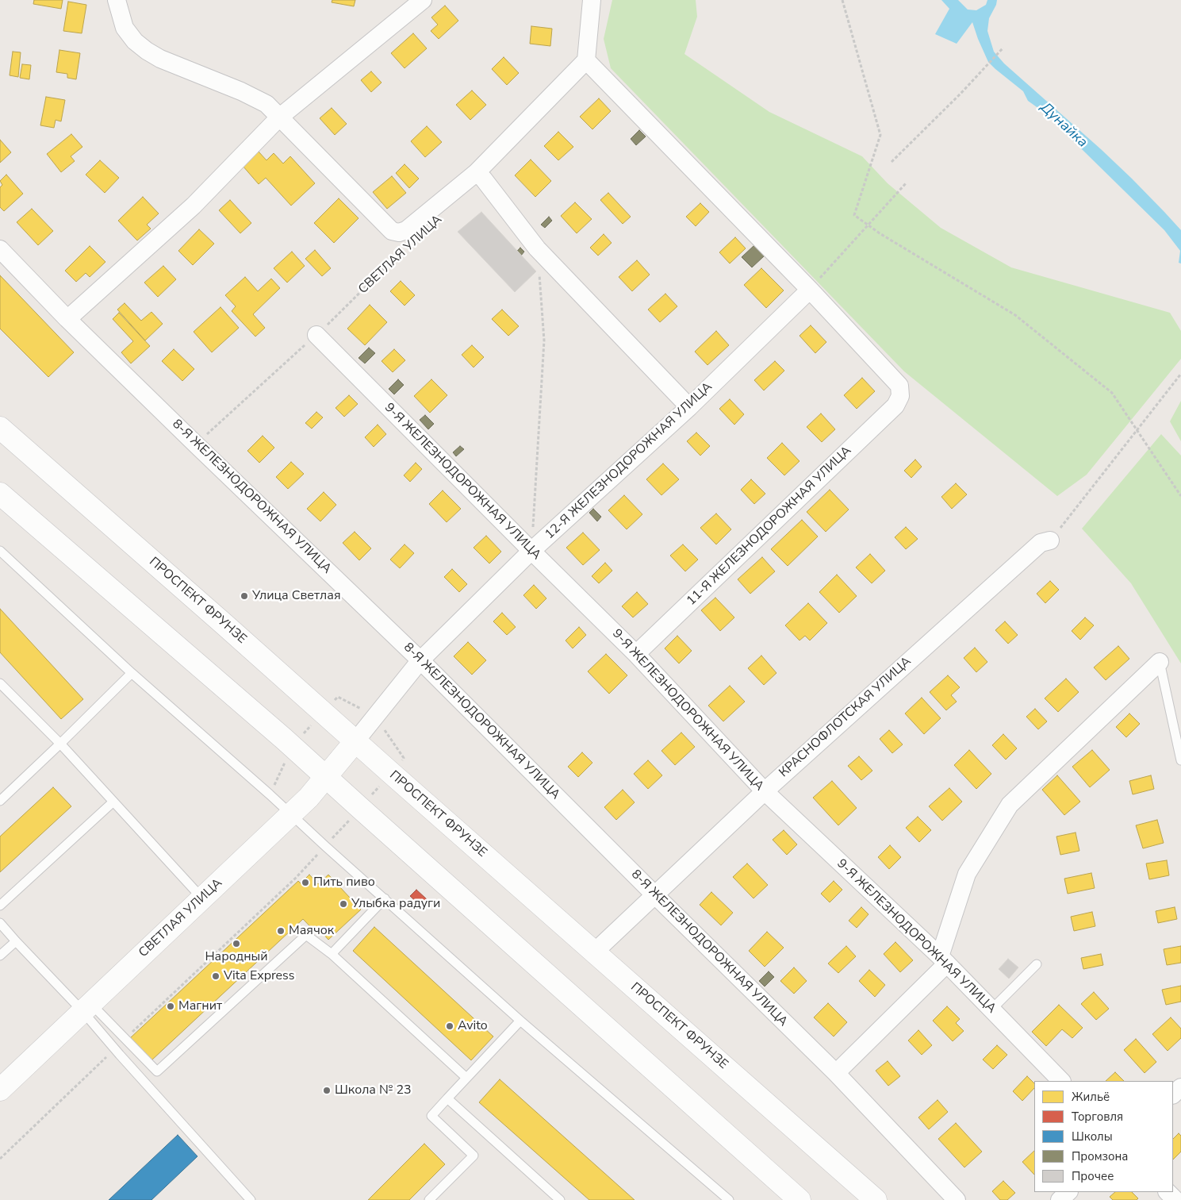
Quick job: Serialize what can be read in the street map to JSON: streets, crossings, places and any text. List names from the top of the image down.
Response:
{
  "streets": {
    "main road": ["СВЕТЛАЯ УЛИЦА", "ПРОСПЕКТ ФРУНЗЕ"],
    "street": [
      "12-Я ЖЕЛЕЗНОДОРОЖНАЯ УЛИЦА",
      "9-Я ЖЕЛЕЗНОДОРОЖНАЯ УЛИЦА",
      "8-Я ЖЕЛЕЗНОДОРОЖНАЯ УЛИЦА",
      "11-Я ЖЕЛЕЗНОДОРОЖНАЯ УЛИЦА",
      "КРАСНОФЛОТСКАЯ УЛИЦА"
    ]
  },
  "crossings": [
    ["СВЕТЛАЯ УЛИЦА", "12-Я ЖЕЛЕЗНОДОРОЖНАЯ УЛИЦА"],
    ["СВЕТЛАЯ УЛИЦА", "9-Я ЖЕЛЕЗНОДОРОЖНАЯ УЛИЦА"],
    ["СВЕТЛАЯ УЛИЦА", "8-Я ЖЕЛЕЗНОДОРОЖНАЯ УЛИЦА"],
    ["СВЕТЛАЯ УЛИЦА", "ПРОСПЕКТ ФРУНЗЕ"],
    ["12-Я ЖЕЛЕЗНОДОРОЖНАЯ УЛИЦА", "9-Я ЖЕЛЕЗНОДОРОЖНАЯ УЛИЦА"],
    ["12-Я ЖЕЛЕЗНОДОРОЖНАЯ УЛИЦА", "8-Я ЖЕЛЕЗНОДОРОЖНАЯ УЛИЦА"],
    ["12-Я ЖЕЛЕЗНОДОРОЖНАЯ УЛИЦА", "11-Я ЖЕЛЕЗНОДОРОЖНАЯ УЛИЦА"],
    ["12-Я ЖЕЛЕЗНОДОРОЖНАЯ УЛИЦА", "ПРОСПЕКТ ФРУНЗЕ"],
    ["9-Я ЖЕЛЕЗНОДОРОЖНАЯ УЛИЦА", "11-Я ЖЕЛЕЗНОДОРОЖНАЯ УЛИЦА"],
    ["9-Я ЖЕЛЕЗНОДОРОЖНАЯ УЛИЦА", "КРАСНОФЛОТСКАЯ УЛИЦА"],
    ["8-Я ЖЕЛЕЗНОДОРОЖНАЯ УЛИЦА", "КРАСНОФЛОТСКАЯ УЛИЦА"],
    ["ПРОСПЕКТ ФРУНЗЕ", "КРАСНОФЛОТСКАЯ УЛИЦА"]
  ],
  "water": ["Дунайка"],
  "places": [
    "Улица Светлая",
    "Пить пиво",
    "Улыбка радуги",
    "Маячок",
    "Народный",
    "Vita Express",
    "Магнит",
    "Avito",
    "Школа № 23"
  ],
  "legend": [
    "Жильё",
    "Торговля",
    "Школы",
    "Промзона",
    "Прочее"
  ]
}
